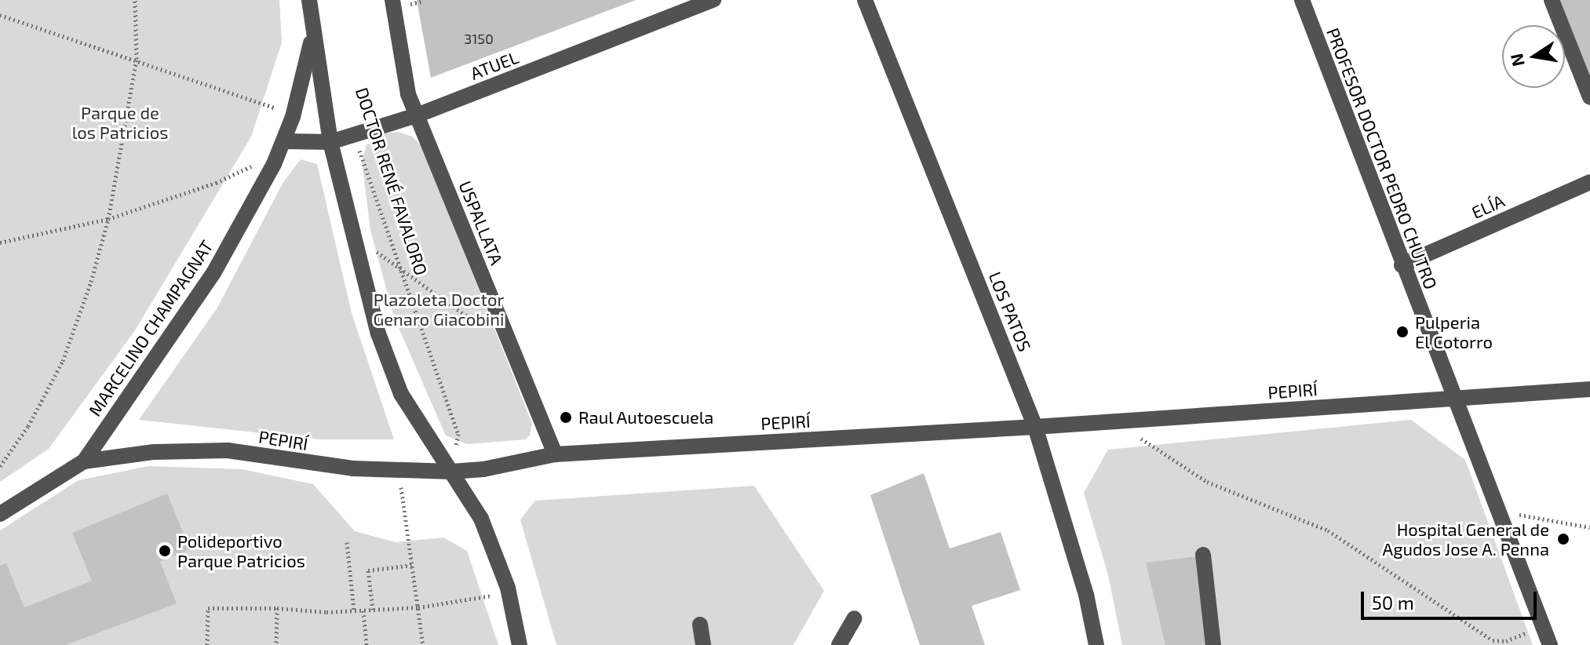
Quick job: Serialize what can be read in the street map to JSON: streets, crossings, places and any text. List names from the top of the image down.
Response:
{
  "streets": {
    "street": [
      "ATUEL",
      "PROFESOR DOCTOR PEDRO CHUTRO",
      "ELÍA",
      "USPALLATA",
      "LOS PATOS",
      "MARCELINO CHAMPAGNAT",
      "PEPIRÍ"
    ],
    "path": ["DOCTOR RENÉ FAVALORO"]
  },
  "crossings": [
    ["ATUEL", "DOCTOR RENÉ FAVALORO"],
    ["ATUEL", "USPALLATA"],
    ["ATUEL", "MARCELINO CHAMPAGNAT"],
    ["PROFESOR DOCTOR PEDRO CHUTRO", "ELÍA"],
    ["PROFESOR DOCTOR PEDRO CHUTRO", "PEPIRÍ"],
    ["DOCTOR RENÉ FAVALORO", "PEPIRÍ"],
    ["USPALLATA", "PEPIRÍ"],
    ["LOS PATOS", "PEPIRÍ"],
    ["MARCELINO CHAMPAGNAT", "PEPIRÍ"]
  ],
  "parks": ["Parque de los Patricios", "Plazoleta Doctor Genaro Giacobini"],
  "places": [
    "Pulperia El Cotorro",
    "Raul Autoescuela",
    "Hospital General de Agudos Jose A. Penna",
    "Polideportivo Parque Patricios"
  ],
  "house_numbers": ["3150"],
  "scale_bar": "50 m",
  "north": "left"
}
